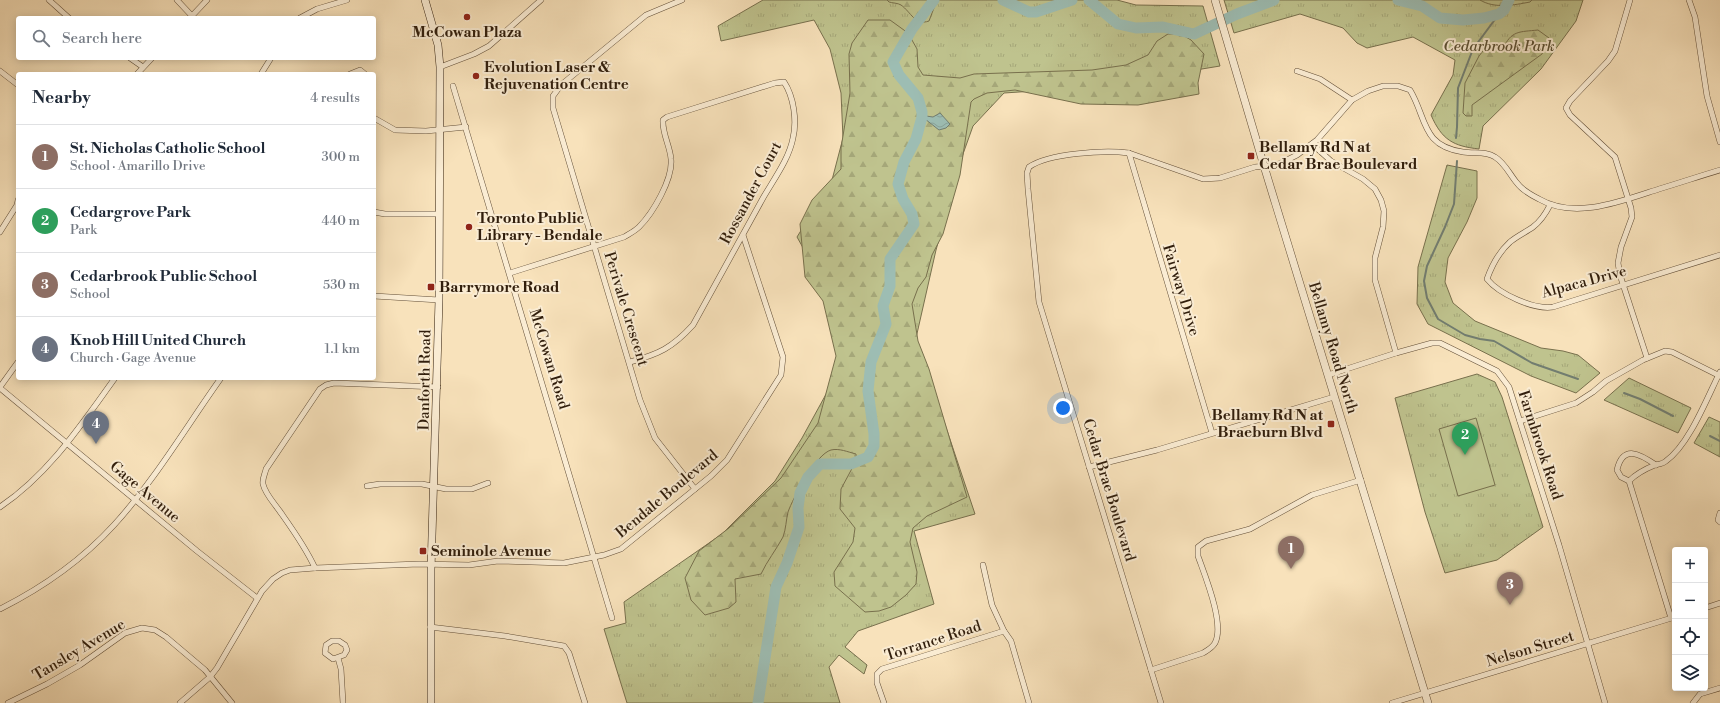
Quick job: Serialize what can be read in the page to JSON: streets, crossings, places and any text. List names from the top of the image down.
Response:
{
  "streets": {
    "street": [
      "Rossander Court",
      "Alpaca Drive",
      "Fairway Drive",
      "Perivale Crescent",
      "Bellamy Road North",
      "McCowan Road",
      "Danforth Road",
      "Farmbrook Road",
      "Cedar Brae Boulevard",
      "Gage Avenue",
      "Bendale Boulevard",
      "Torrance Road",
      "Nelson Street",
      "Tansley Avenue"
    ]
  },
  "crossings": [
    ["Rossander Court", "Perivale Crescent"],
    ["Rossander Court", "McCowan Road"],
    ["Rossander Court", "Bendale Boulevard"],
    ["Alpaca Drive", "Cedar Brae Boulevard"],
    ["Fairway Drive", "Cedar Brae Boulevard"],
    ["Perivale Crescent", "Bendale Boulevard"],
    ["Bellamy Road North", "Farmbrook Road"],
    ["Bellamy Road North", "Cedar Brae Boulevard"],
    ["Bellamy Road North", "Nelson Street"],
    ["McCowan Road", "Bendale Boulevard"],
    ["Farmbrook Road", "Nelson Street"]
  ],
  "parks": ["Cedarbrook Park"],
  "places": {
    "other": ["McCowan Plaza", "Evolution Laser & Rejuvenation Centre", "Toronto Public Library - Bendale"],
    "transit": [
      "Bellamy Rd N at Cedar Brae Boulevard",
      "Barrymore Road",
      "Bellamy Rd N at Braeburn Blvd",
      "Seminole Avenue"
    ]
  },
  "page": {
    "search": "Search here",
    "heading": ["Nearby", "4 results"],
    "list": [
      {
        "mark": "1",
        "name": "St. Nicholas Catholic School",
        "note": "School · Amarillo Drive",
        "value": "300 m"
      },
      {
        "mark": "2",
        "name": "Cedargrove Park",
        "note": "Park",
        "value": "440 m"
      },
      {
        "mark": "3",
        "name": "Cedarbrook Public School",
        "note": "School",
        "value": "530 m"
      },
      {
        "mark": "4",
        "name": "Knob Hill United Church",
        "note": "Church · Gage Avenue",
        "value": "1.1 km"
      }
    ],
    "pins": [
      "4",
      "2",
      "1",
      "3"
    ],
    "map_buttons": ["+", "−"]
  }
}
